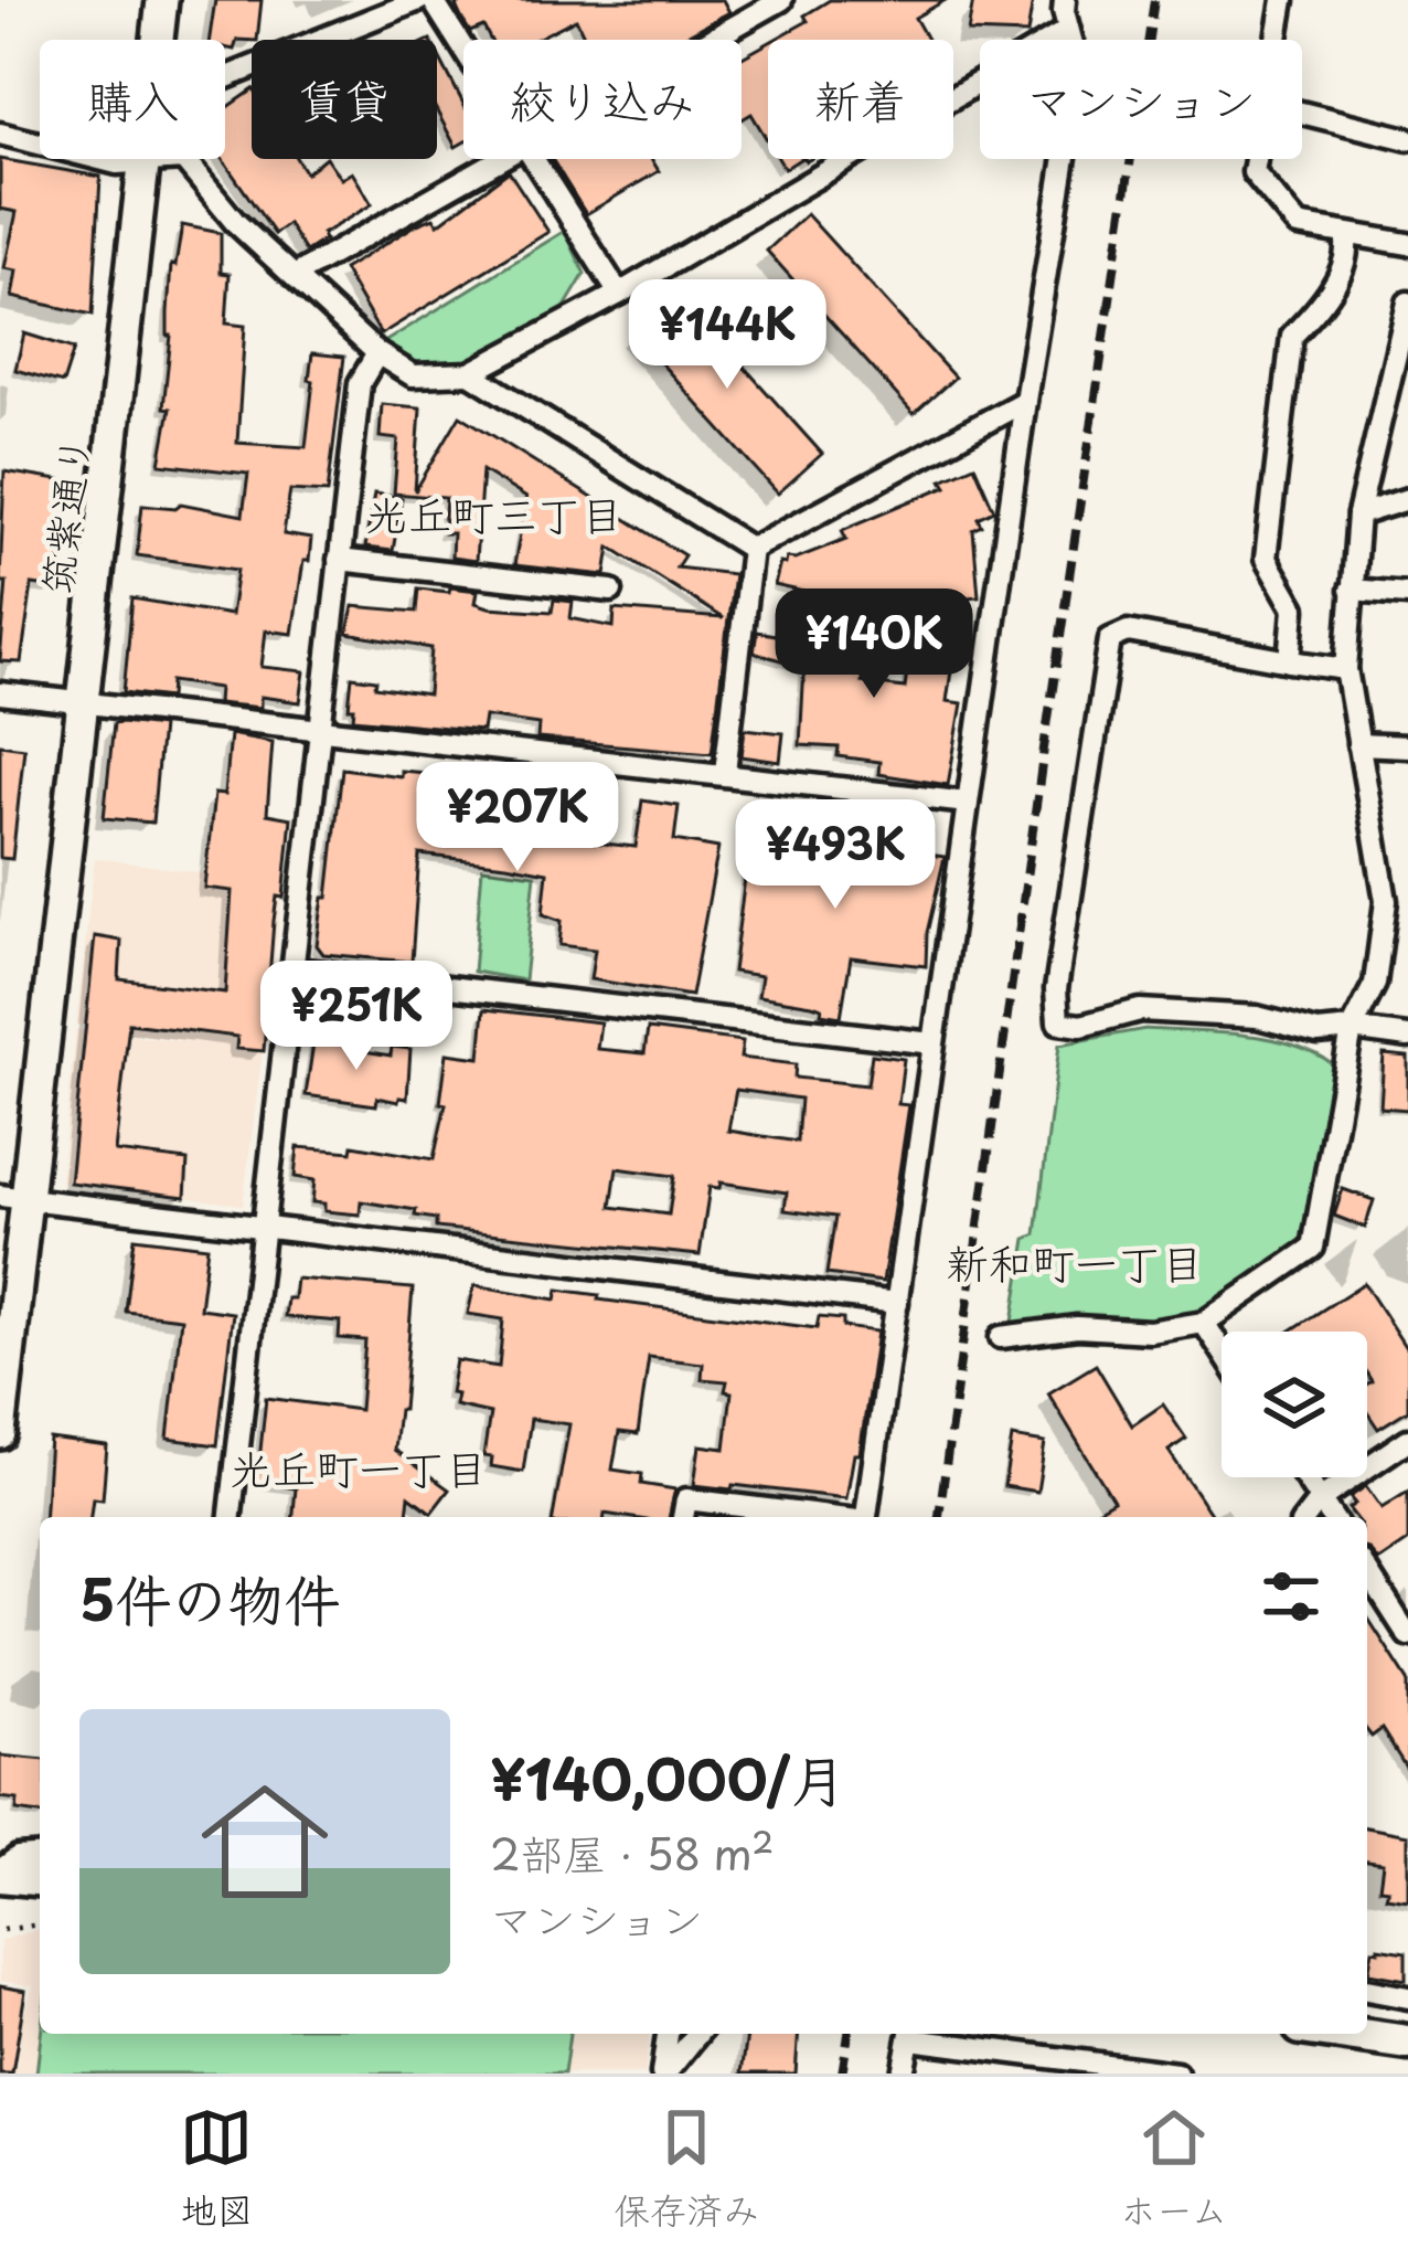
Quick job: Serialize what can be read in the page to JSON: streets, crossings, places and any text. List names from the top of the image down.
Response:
{
  "streets": {
    "street": ["筑紫通り"]
  },
  "districts": ["光丘町三丁目", "新和町一丁目", "光丘町一丁目"],
  "page": {
    "chip": [
      "購入",
      "賃貸",
      "絞り込み",
      "新着",
      "マンション"
    ],
    "price": [
      "¥144K",
      "¥140K",
      "¥207K",
      "¥493K",
      "¥251K"
    ],
    "heading": "5件の物件",
    "list": [
      {
        "name": "¥140,000/月",
        "note": "2部屋 · 58 m² · マンション"
      }
    ],
    "tabs": ["地図", "保存済み", "ホーム"]
  }
}
